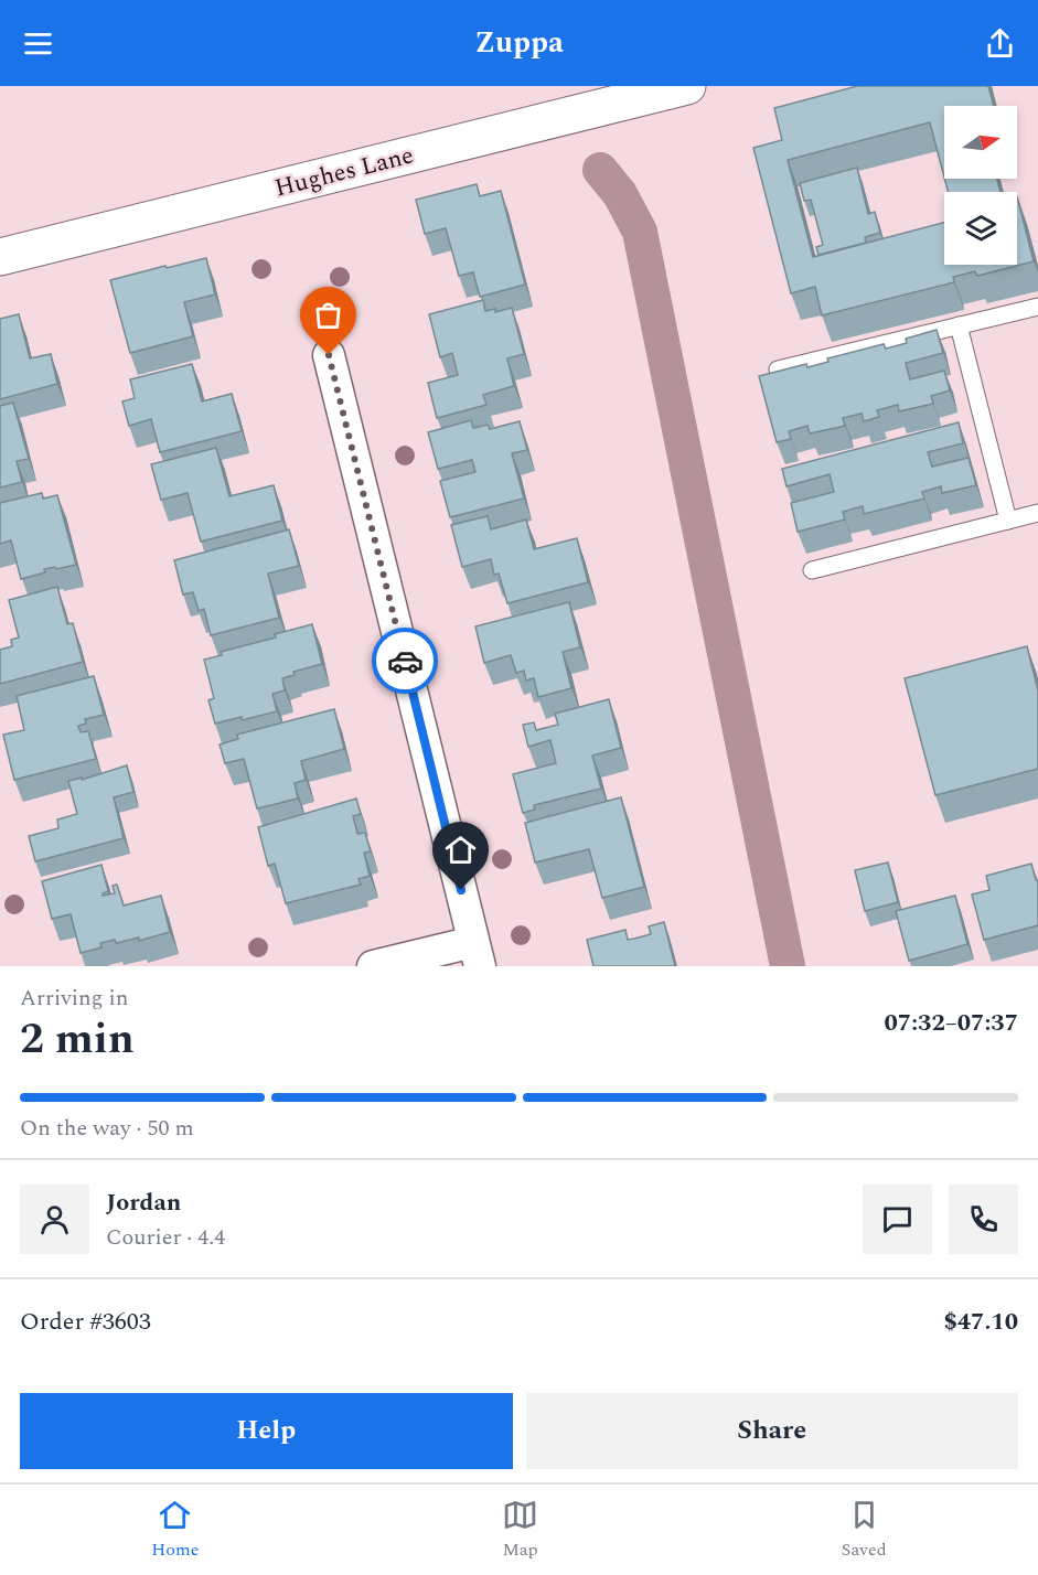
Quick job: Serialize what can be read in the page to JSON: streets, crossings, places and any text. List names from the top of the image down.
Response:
{
  "streets": {
    "street": ["Hughes Lane"]
  },
  "north": "right",
  "page": {
    "header": "Zuppa",
    "heading": ["2 min", "Arriving in", "07:32–07:37"],
    "panel": [
      "Jordan",
      "Courier · 4.4",
      "Order #3603",
      "$47.10"
    ],
    "bar": "On the way · 50 m",
    "buttons": ["Help", "Share"],
    "tabs": ["Home", "Map", "Saved"]
  }
}
